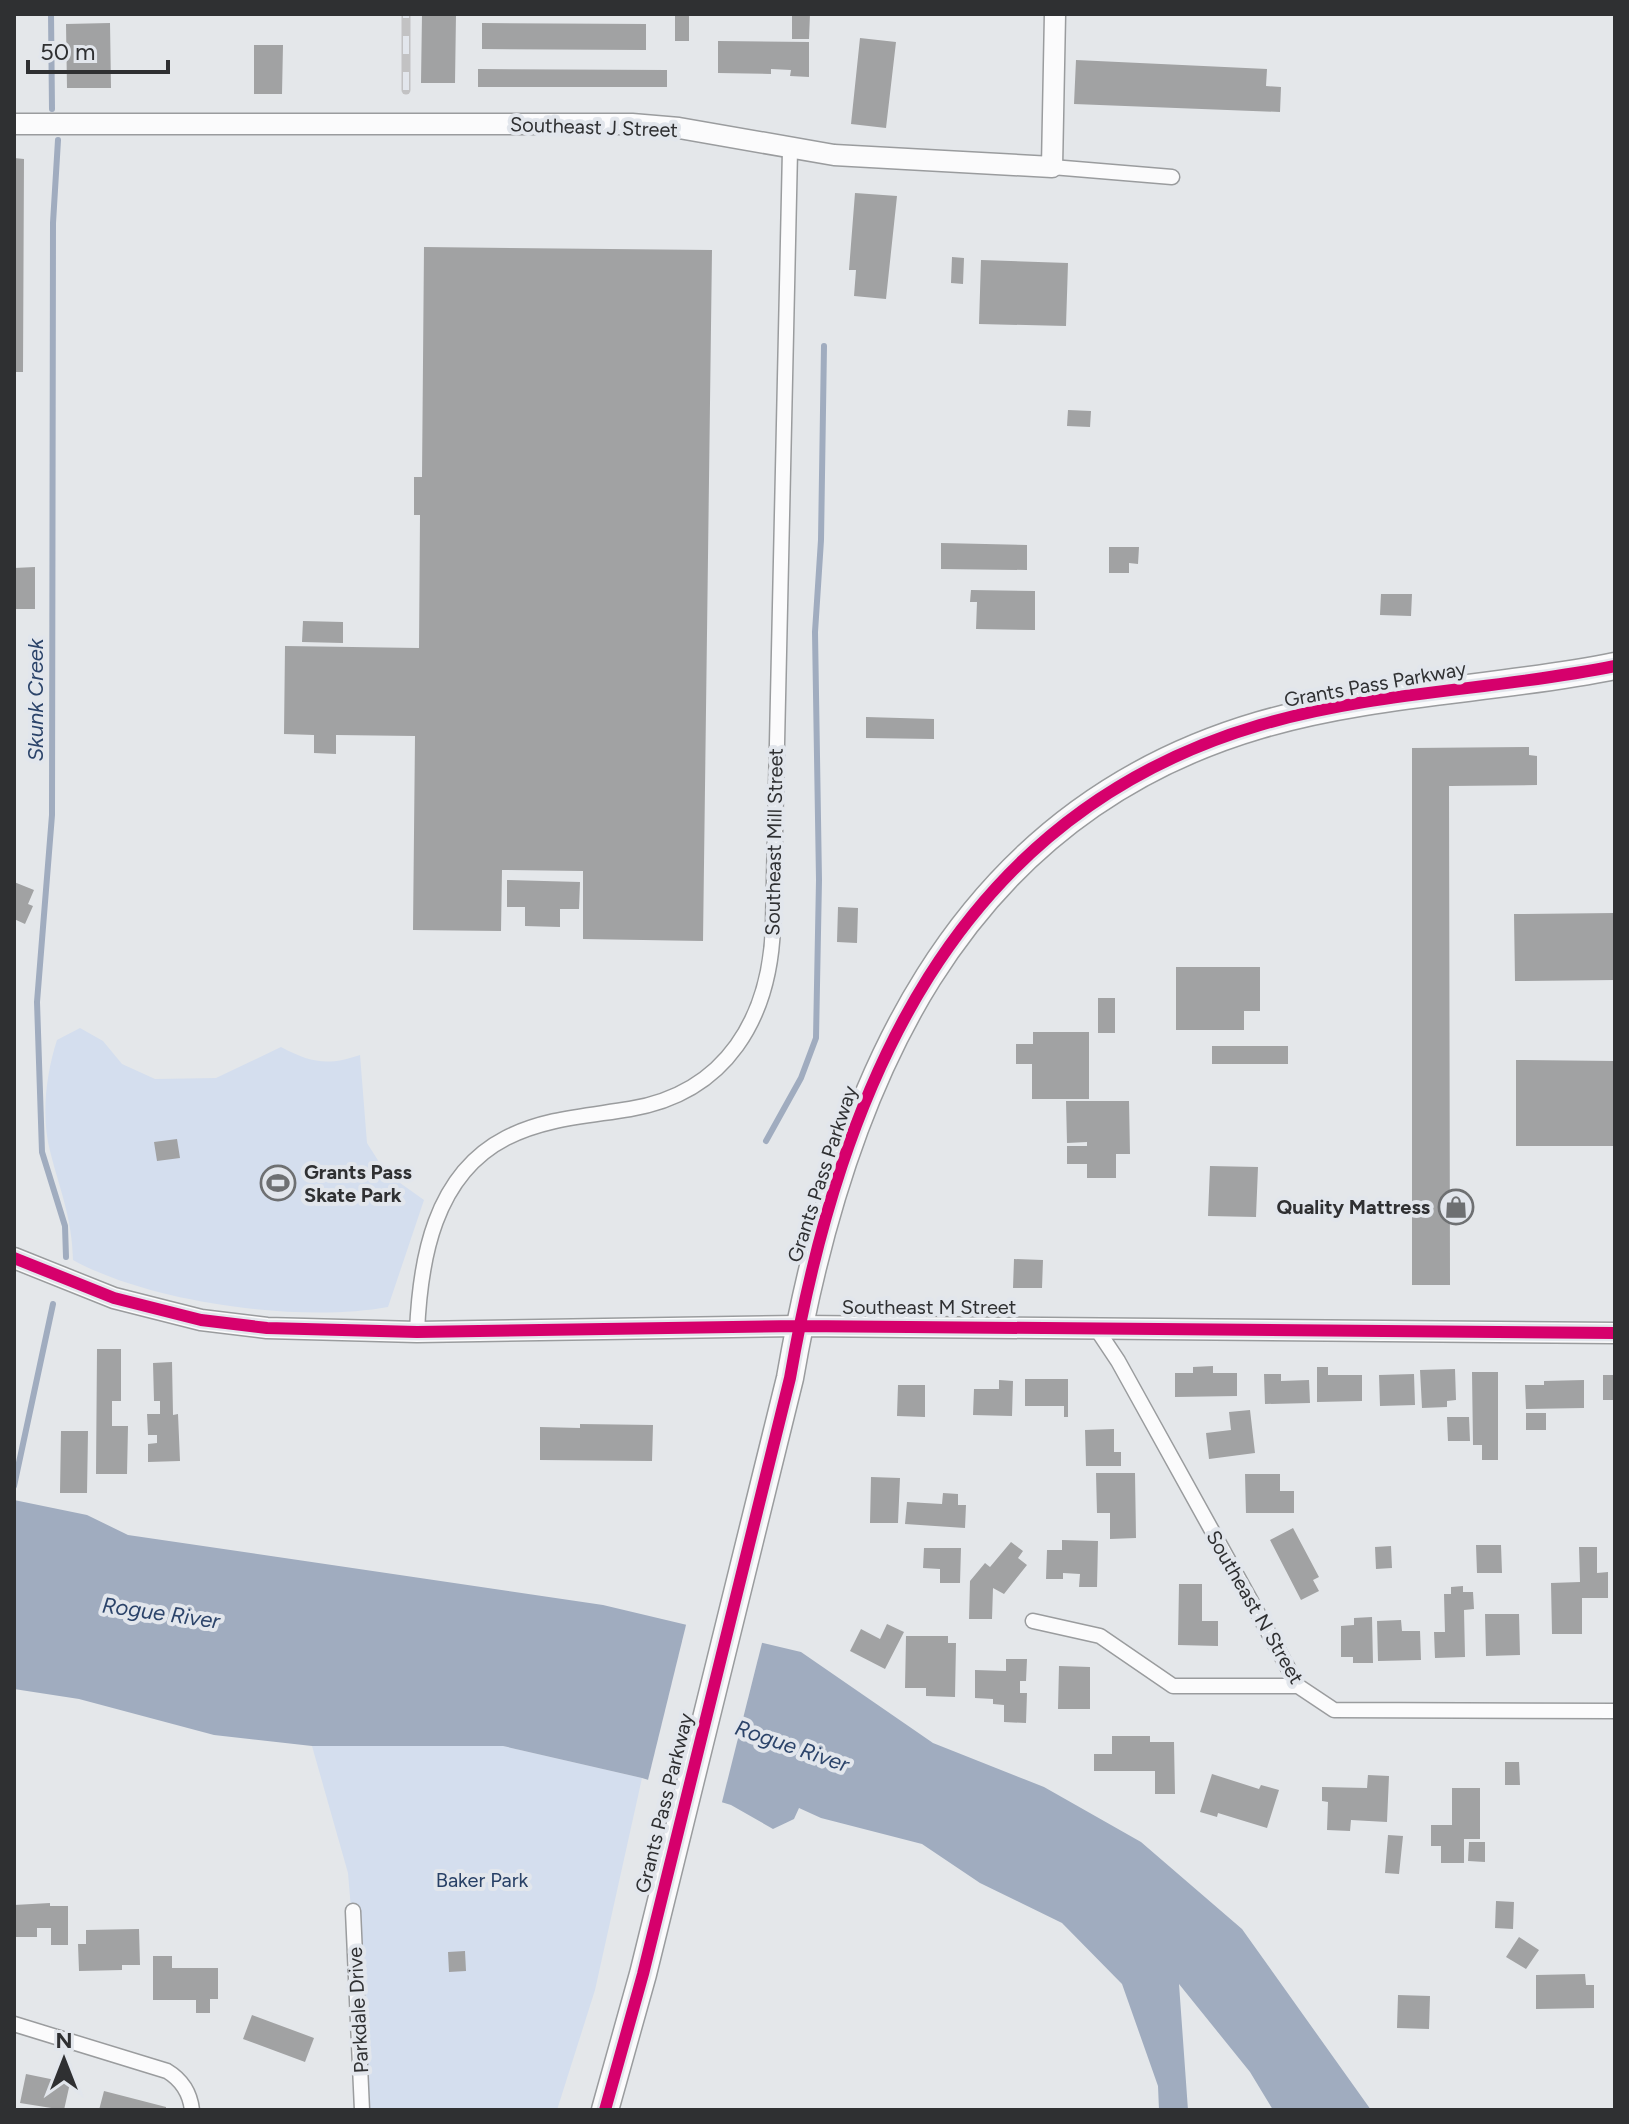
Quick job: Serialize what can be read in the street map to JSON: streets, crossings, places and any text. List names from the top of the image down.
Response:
{
  "streets": {
    "highway": ["Grants Pass Parkway"],
    "street": [
      "Southeast J Street",
      "Southeast Mill Street",
      "Southeast M Street",
      "Southeast N Street",
      "Parkdale Drive"
    ]
  },
  "crossings": [
    ["Southeast J Street", "Southeast Mill Street"],
    ["Grants Pass Parkway", "Southeast M Street"],
    ["Southeast Mill Street", "Southeast M Street"],
    ["Southeast M Street", "Southeast N Street"]
  ],
  "water": ["Skunk Creek", "Rogue River"],
  "parks": ["Baker Park"],
  "places": {
    "sports": ["Grants Pass Skate Park"],
    "shop": ["Quality Mattress"]
  },
  "scale_bar": "50 m",
  "north": "top"
}
